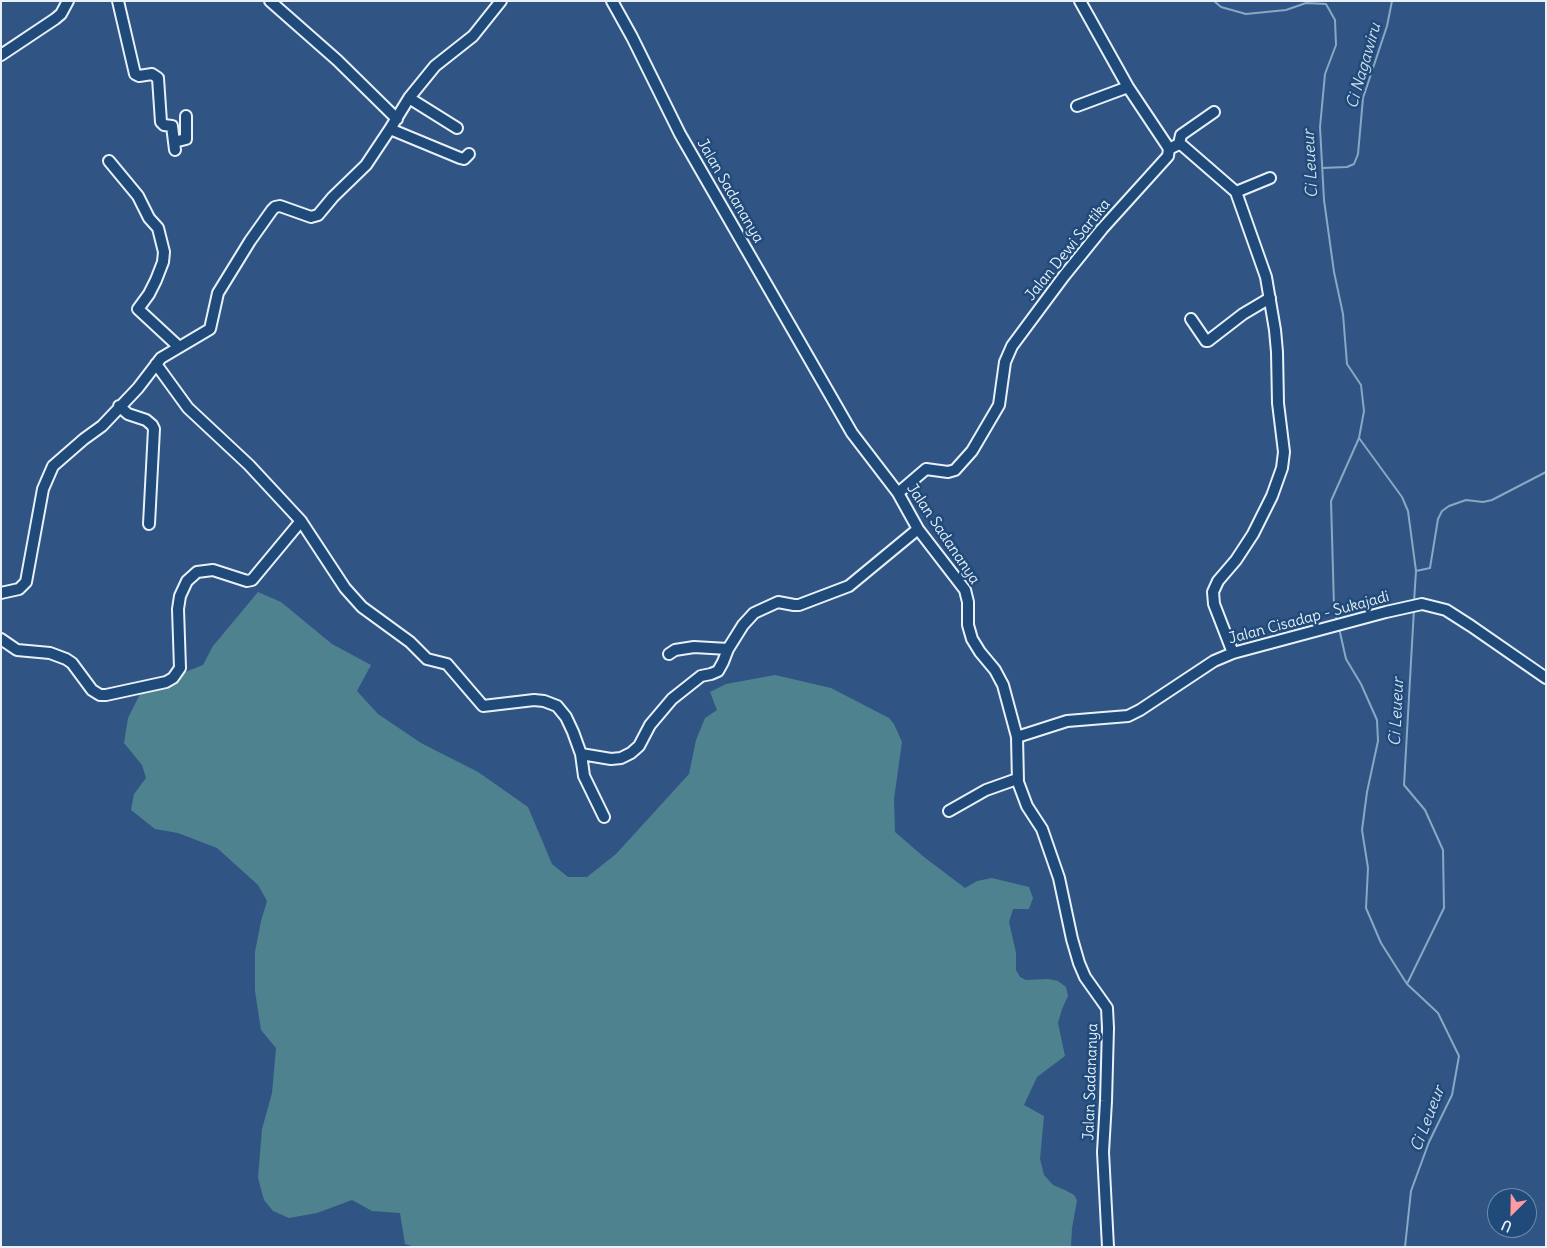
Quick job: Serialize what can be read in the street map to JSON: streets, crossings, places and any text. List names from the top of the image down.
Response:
{
  "streets": {
    "street": ["Jalan Sadananya", "Jalan Dewi Sartika", "Jalan Cisadap - Sukajadi"]
  },
  "crossings": [
    ["Jalan Sadananya", "Jalan Dewi Sartika"],
    ["Jalan Sadananya", "Jalan Cisadap - Sukajadi"]
  ],
  "water": ["Ci Nagawiru", "Ci Leueur"],
  "north": "bottom left"
}
